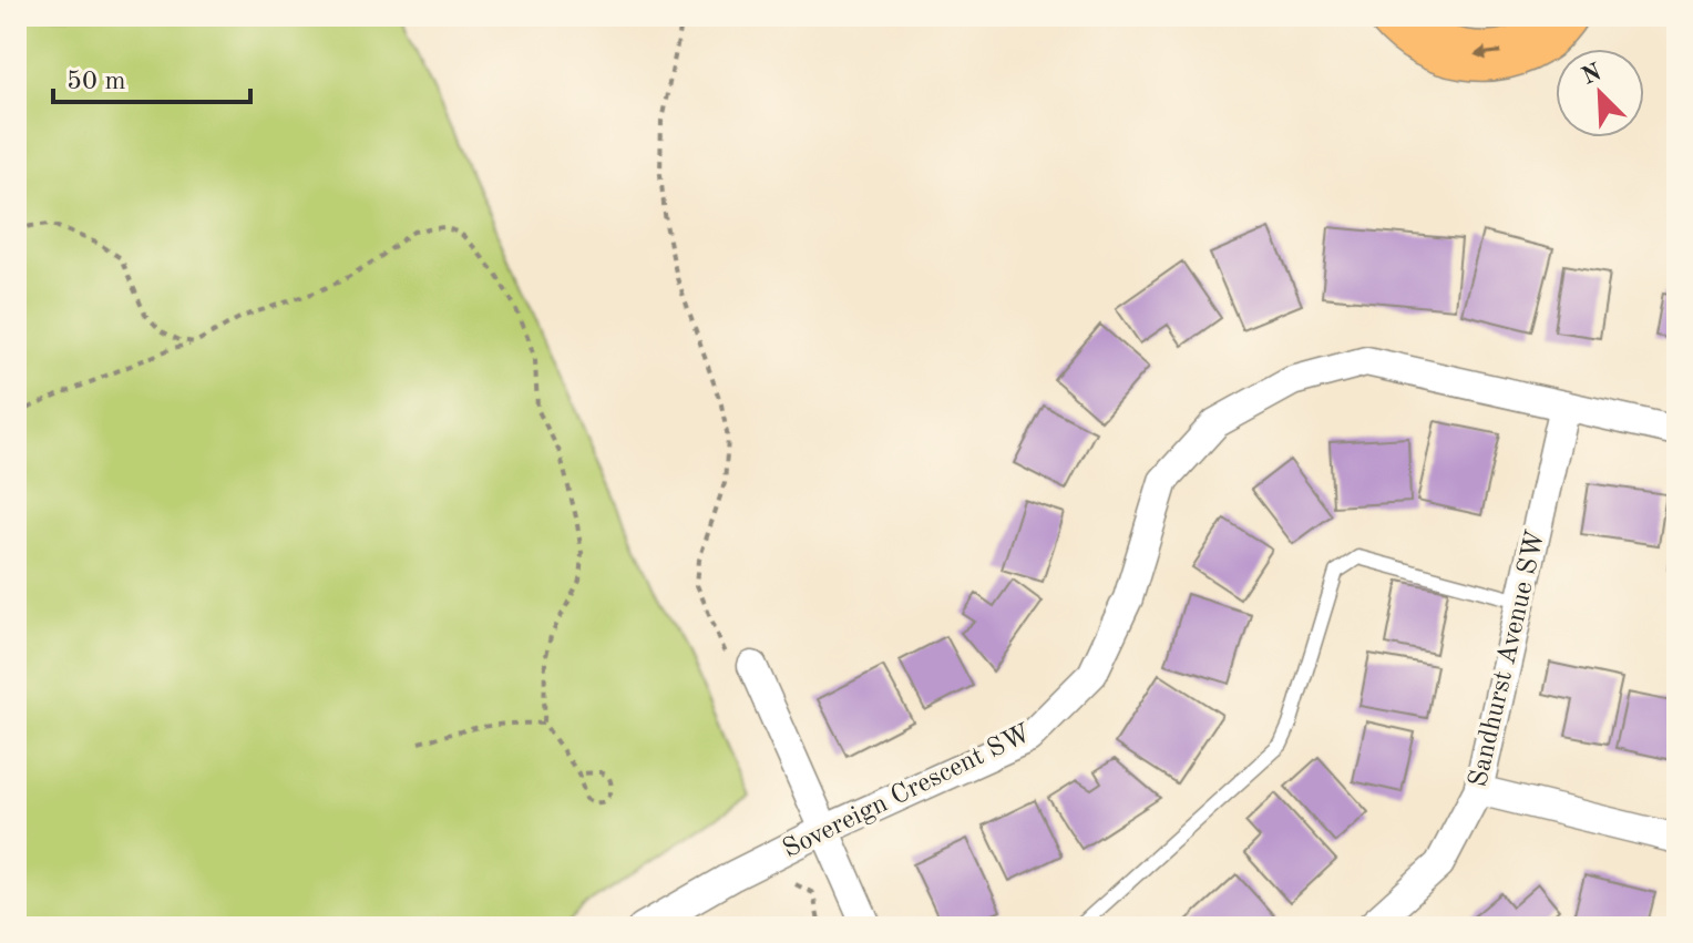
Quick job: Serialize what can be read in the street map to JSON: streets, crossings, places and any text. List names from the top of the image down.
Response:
{
  "streets": {
    "street": ["Sandhurst Avenue SW", "Sovereign Crescent SW"]
  },
  "crossings": [
    ["Sandhurst Avenue SW", "Sovereign Crescent SW"]
  ],
  "scale_bar": "50 m",
  "north": "top left"
}
